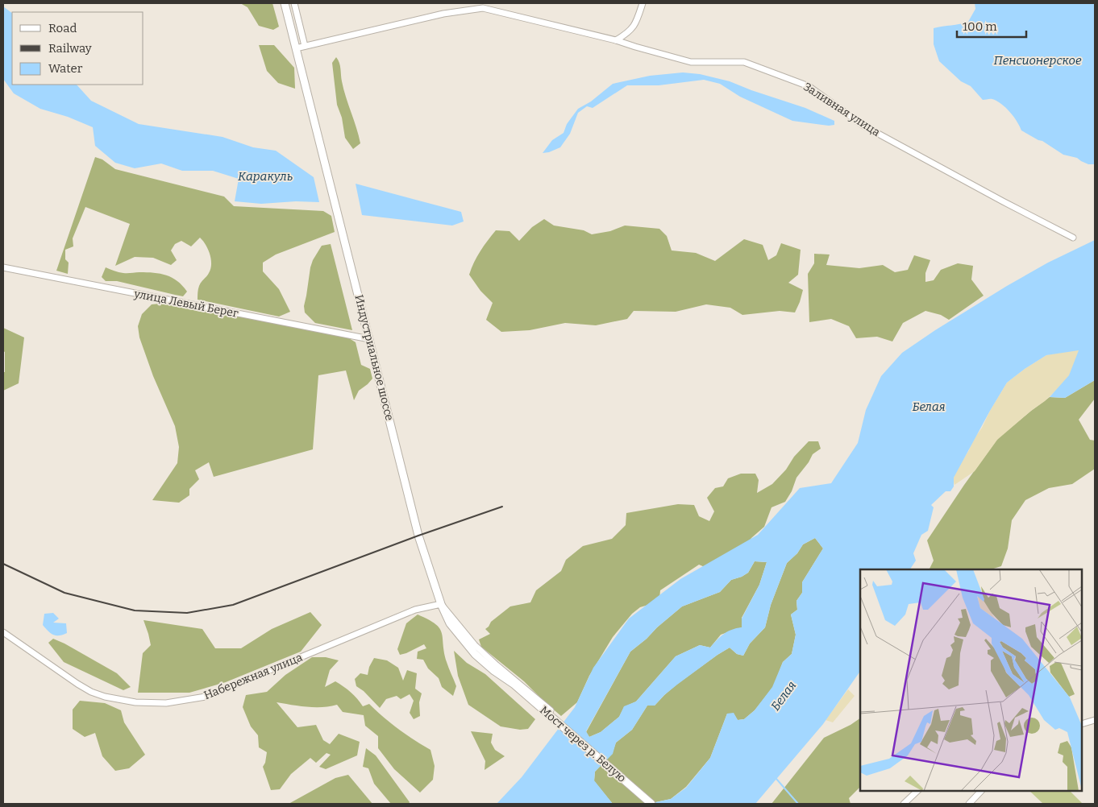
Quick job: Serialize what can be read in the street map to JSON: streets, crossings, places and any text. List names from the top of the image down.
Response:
{
  "streets": {
    "main road": ["Индустриальное шоссе", "Мост через р. Белую"],
    "street": ["Заливная улица", "улица Левый Берег", "Набережная улица"]
  },
  "crossings": [
    ["Заливная улица", "Индустриальное шоссе"],
    ["улица Левый Берег", "Индустриальное шоссе"],
    ["Индустриальное шоссе", "Набережная улица"],
    ["Индустриальное шоссе", "Мост через р. Белую"]
  ],
  "water": ["Пенсионерское", "Каракуль", "Белая"],
  "legend": ["Road", "Railway", "Water"],
  "scale_bar": "100 m"
}
